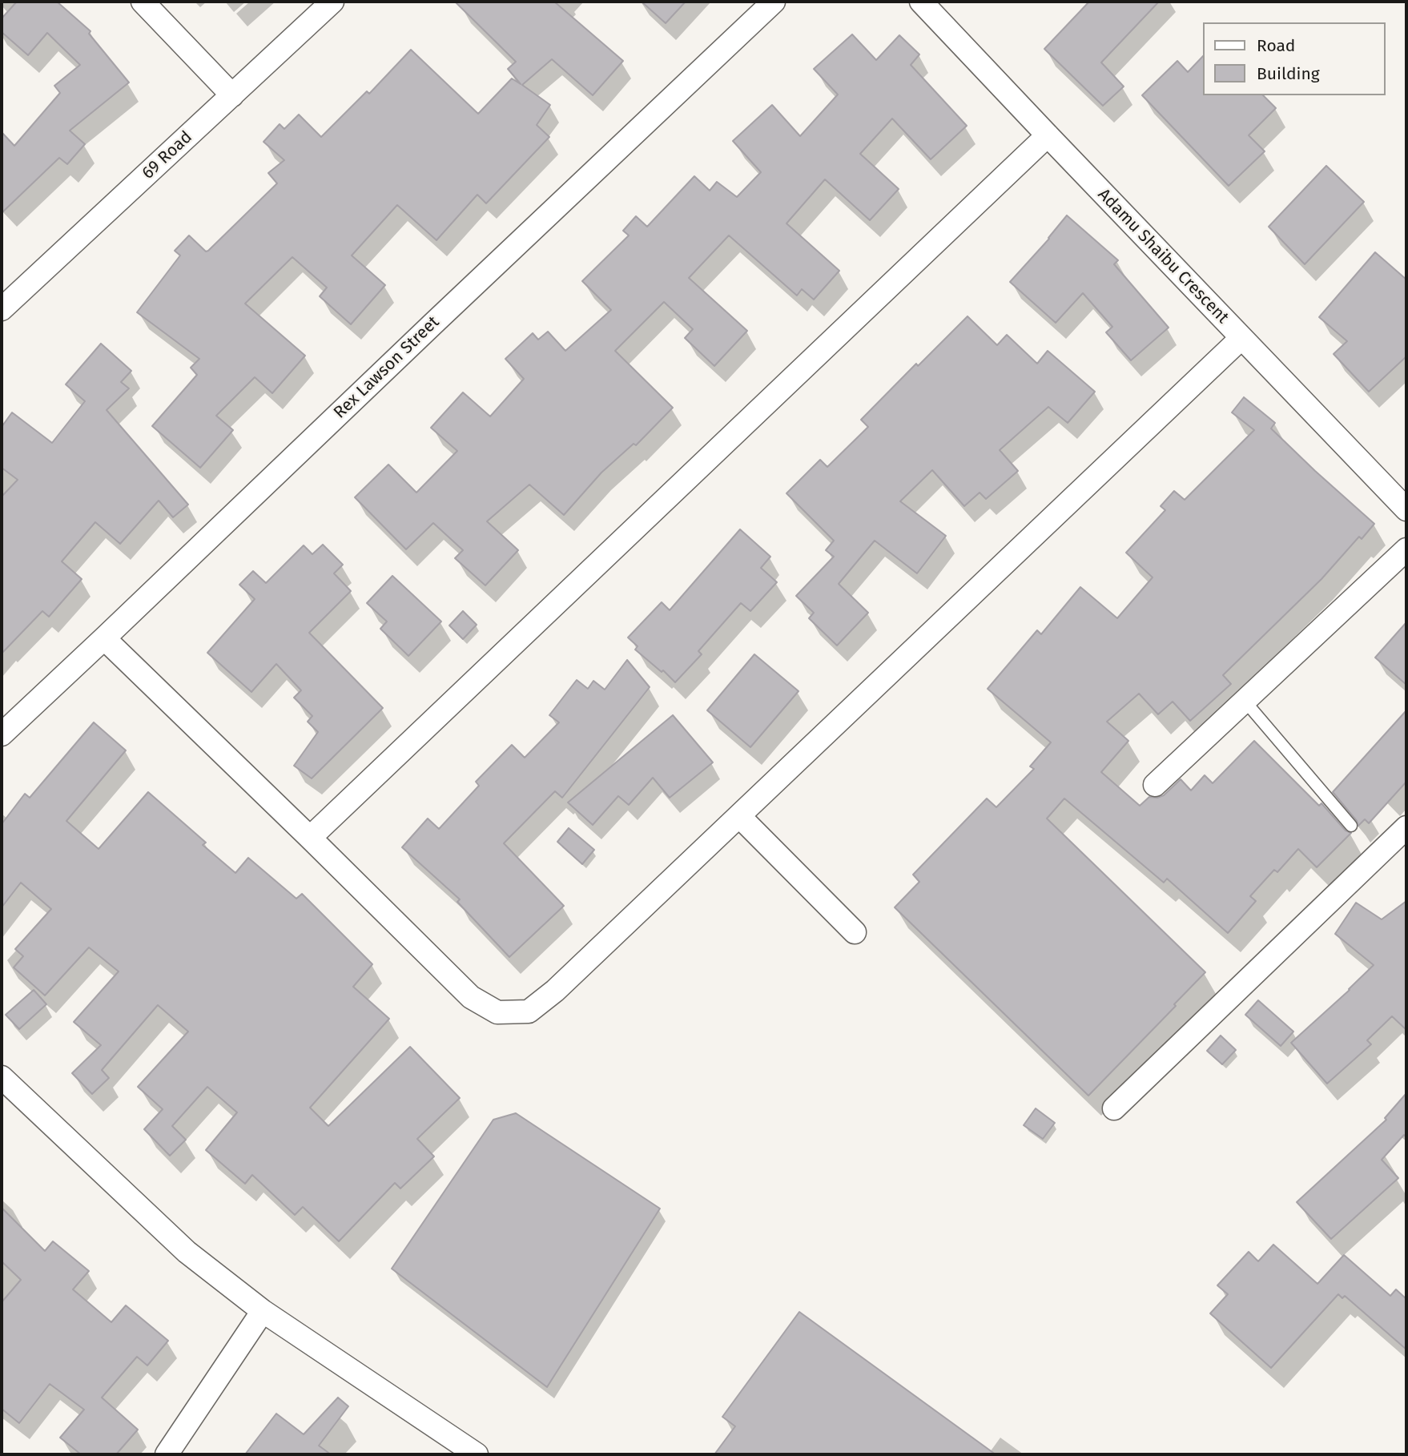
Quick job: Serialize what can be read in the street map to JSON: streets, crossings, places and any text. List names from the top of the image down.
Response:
{
  "streets": {
    "street": ["69 Road", "Adamu Shaibu Crescent", "Rex Lawson Street"]
  },
  "legend": ["Road", "Building"]
}
